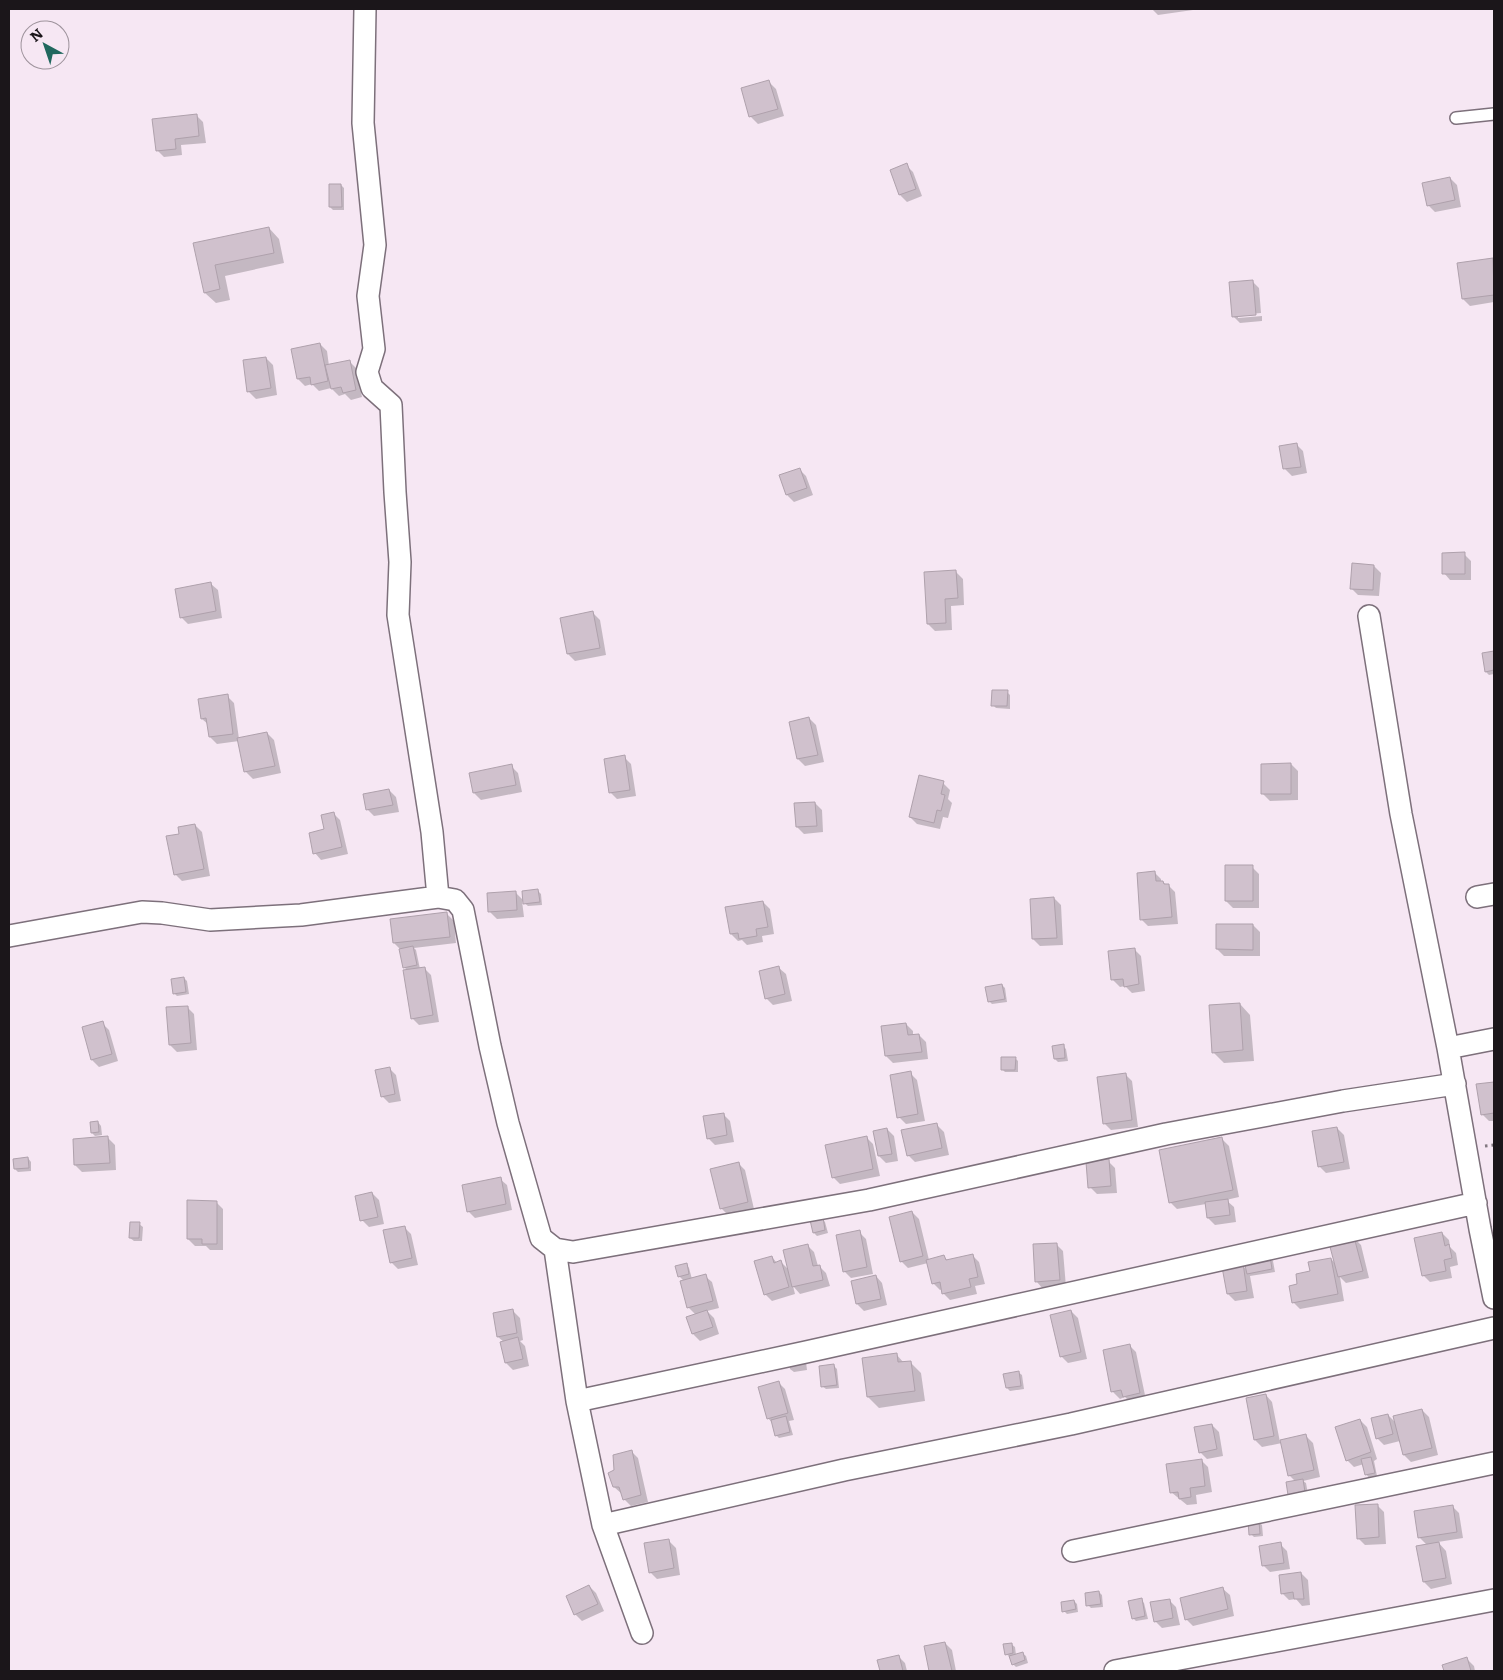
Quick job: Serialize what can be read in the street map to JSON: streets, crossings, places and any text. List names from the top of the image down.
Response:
{
  "north": "top left"
}
